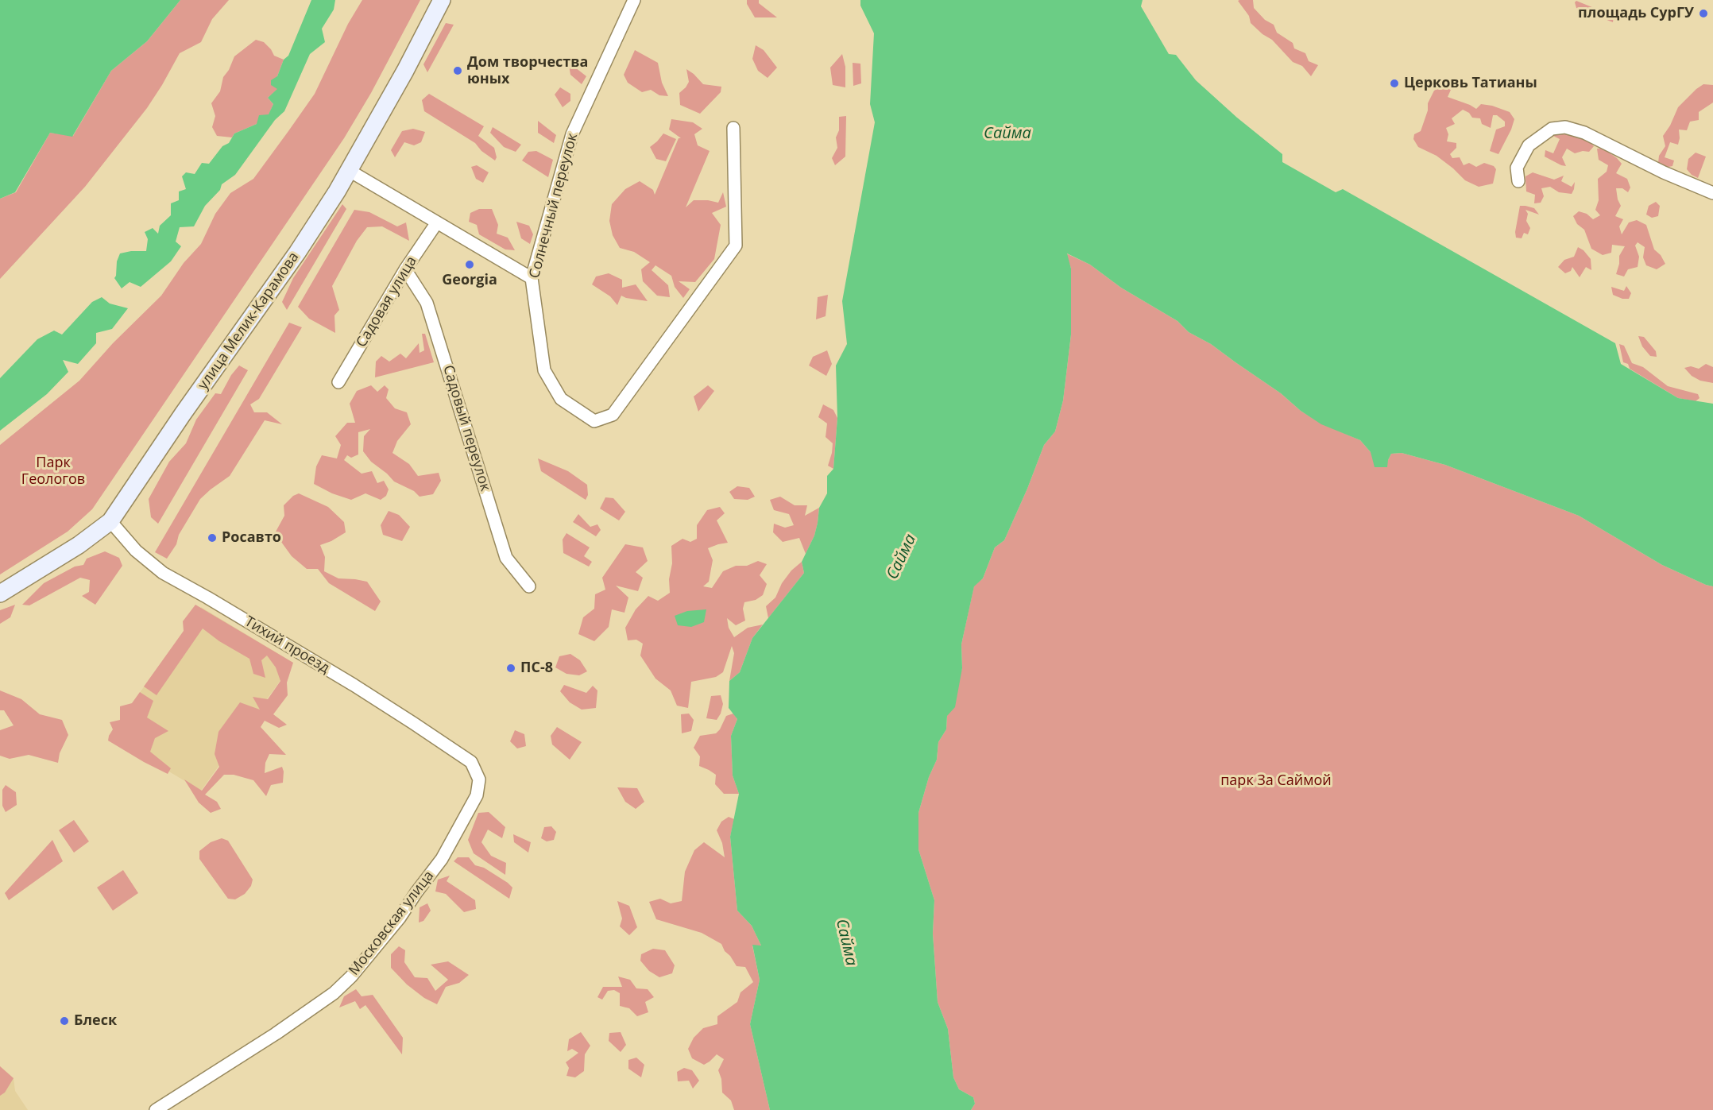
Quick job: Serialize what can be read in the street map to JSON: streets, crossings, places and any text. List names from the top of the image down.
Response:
{
  "streets": {
    "main road": ["улица Мелик-Карамова"],
    "street": [
      "Солнечный переулок",
      "Садовая улица",
      "Садовый переулок",
      "Тихий проезд",
      "Московская улица"
    ]
  },
  "crossings": [
    ["Садовая улица", "Садовый переулок"],
    ["улица Мелик-Карамова", "Тихий проезд"],
    ["Тихий проезд", "Московская улица"]
  ],
  "water": ["Сайма"],
  "parks": ["Парк Геологов", "парк За Саймой"],
  "places": [
    "площадь СурГУ",
    "Дом творчества юных",
    "Церковь Татианы",
    "Georgia",
    "Росавто",
    "ПС-8",
    "Блеск"
  ]
}
